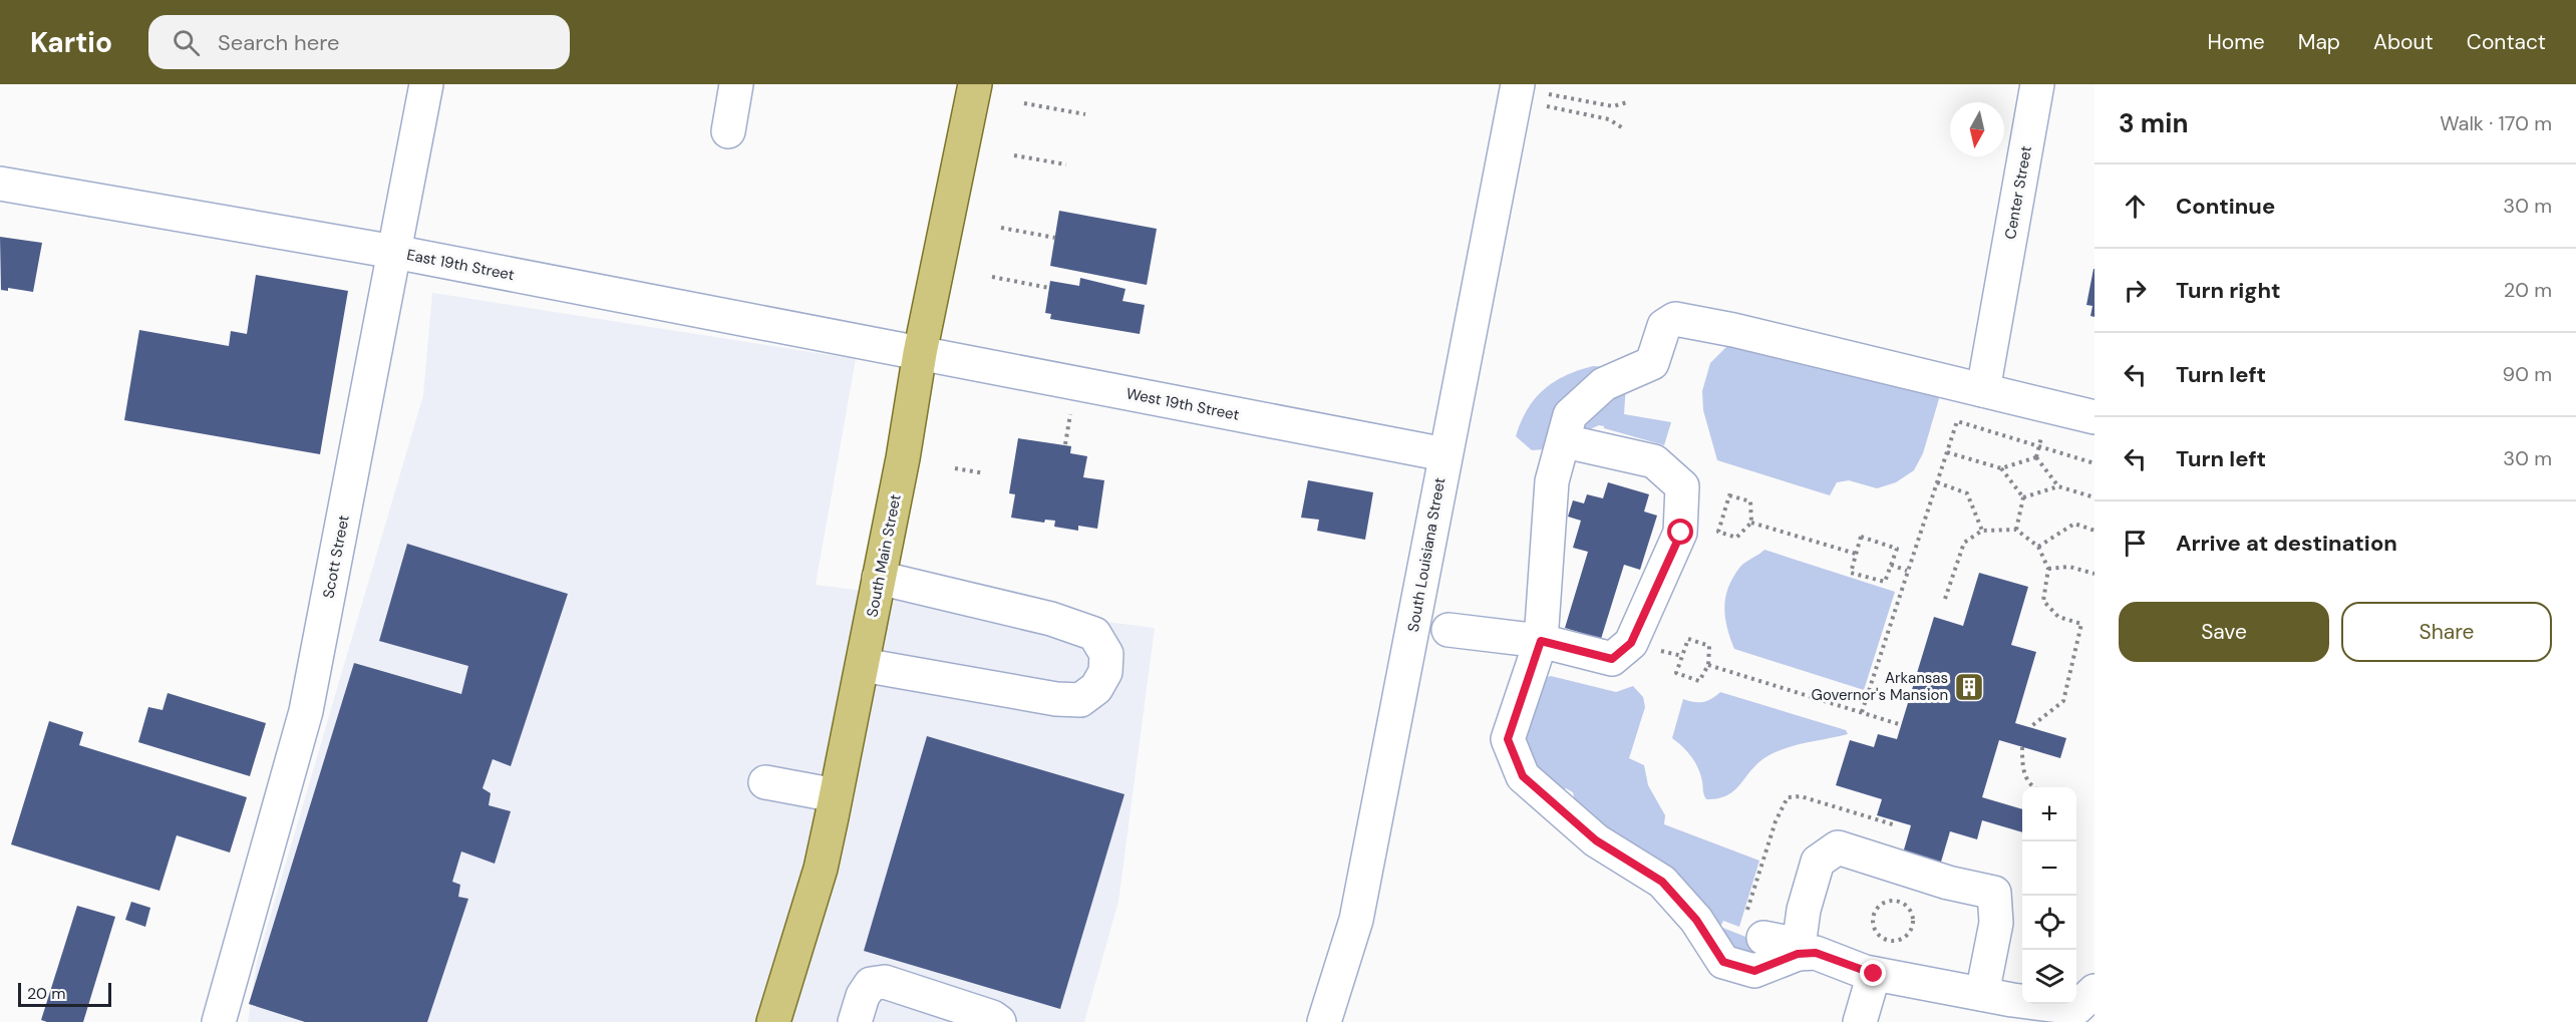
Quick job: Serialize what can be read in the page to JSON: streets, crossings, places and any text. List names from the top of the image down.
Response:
{
  "streets": {
    "main road": ["South Main Street"],
    "street": [
      "Center Street",
      "East 19th Street",
      "West 19th Street",
      "South Louisiana Street",
      "Scott Street"
    ]
  },
  "crossings": [
    ["East 19th Street", "West 19th Street"],
    ["East 19th Street", "South Main Street"],
    ["East 19th Street", "Scott Street"],
    ["West 19th Street", "South Louisiana Street"],
    ["West 19th Street", "South Main Street"]
  ],
  "places": {
    "building": ["Arkansas Governor's Mansion"]
  },
  "scale_bar": "20 m",
  "north": "bottom",
  "page": {
    "header": "Kartio",
    "search": "Search here",
    "nav": [
      "Home",
      "Map",
      "About",
      "Contact"
    ],
    "heading": ["3 min", "Walk · 170 m"],
    "list": [
      ["Continue", "30 m"],
      ["Turn right", "20 m"],
      ["Turn left", "90 m"],
      ["Turn left", "30 m"],
      "Arrive at destination"
    ],
    "buttons": ["Save", "Share"],
    "map_buttons": ["+", "−"],
    "scale": "20 m"
  }
}
